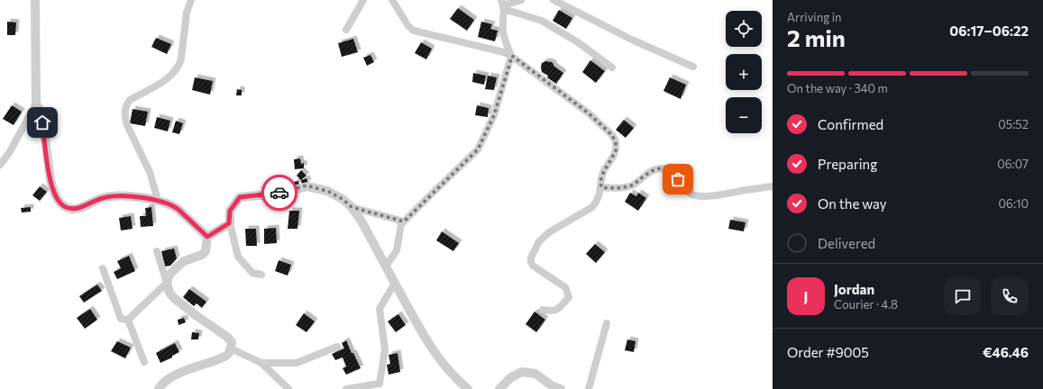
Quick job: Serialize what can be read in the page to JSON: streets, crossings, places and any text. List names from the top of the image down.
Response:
{
  "page": {
    "heading": ["2 min", "Arriving in", "06:17–06:22"],
    "panel": [
      "Jordan",
      "Courier · 4.8",
      "Order #9005",
      "€46.46"
    ],
    "map_buttons": ["+", "−"],
    "bar": "On the way · 340 m",
    "list": [
      ["Confirmed", "05:52"],
      ["Preparing", "06:07"],
      ["On the way", "06:10"],
      "Delivered"
    ],
    "round": "J"
  }
}
